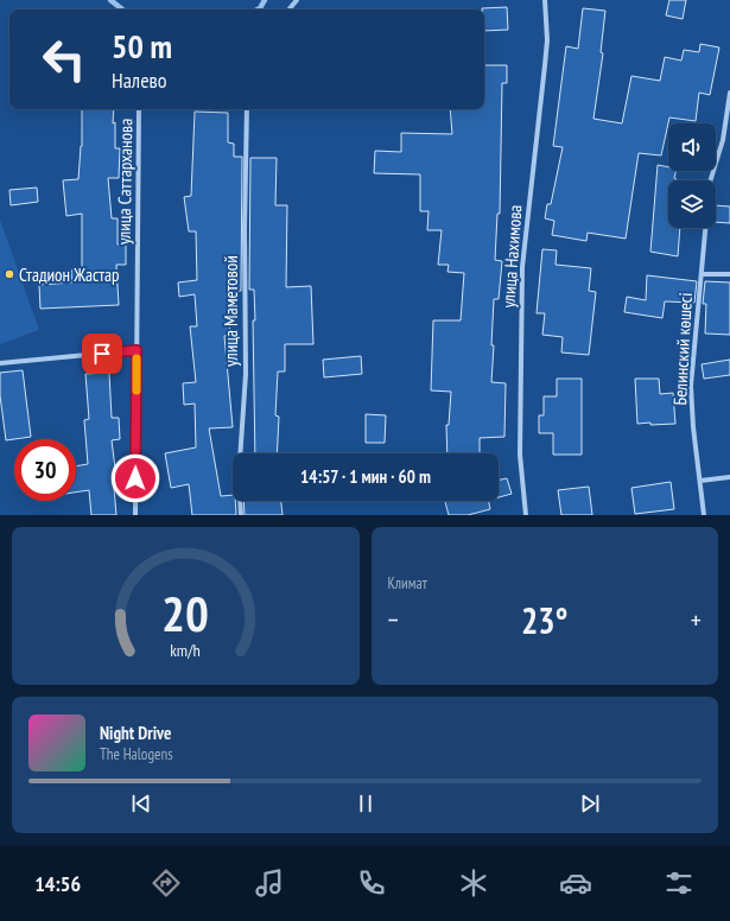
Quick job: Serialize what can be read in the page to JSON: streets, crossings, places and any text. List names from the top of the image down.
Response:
{
  "streets": {
    "street": [
      "улица Саттарханова",
      "улица Нахимова",
      "улица Маметовой",
      "Белинский көшесi"
    ]
  },
  "places": ["Стадион Жастар"],
  "page": {
    "turn": ["50 m", "Налево"],
    "limit": "30",
    "trip": "14:57 · 1 мин · 60 m",
    "tile": "Климат",
    "heat": ["−", "23°", "+"],
    "song": ["Night Drive", "The Halogens"],
    "tabs": "14:56",
    "gauge": ["20", "km/h"]
  }
}
